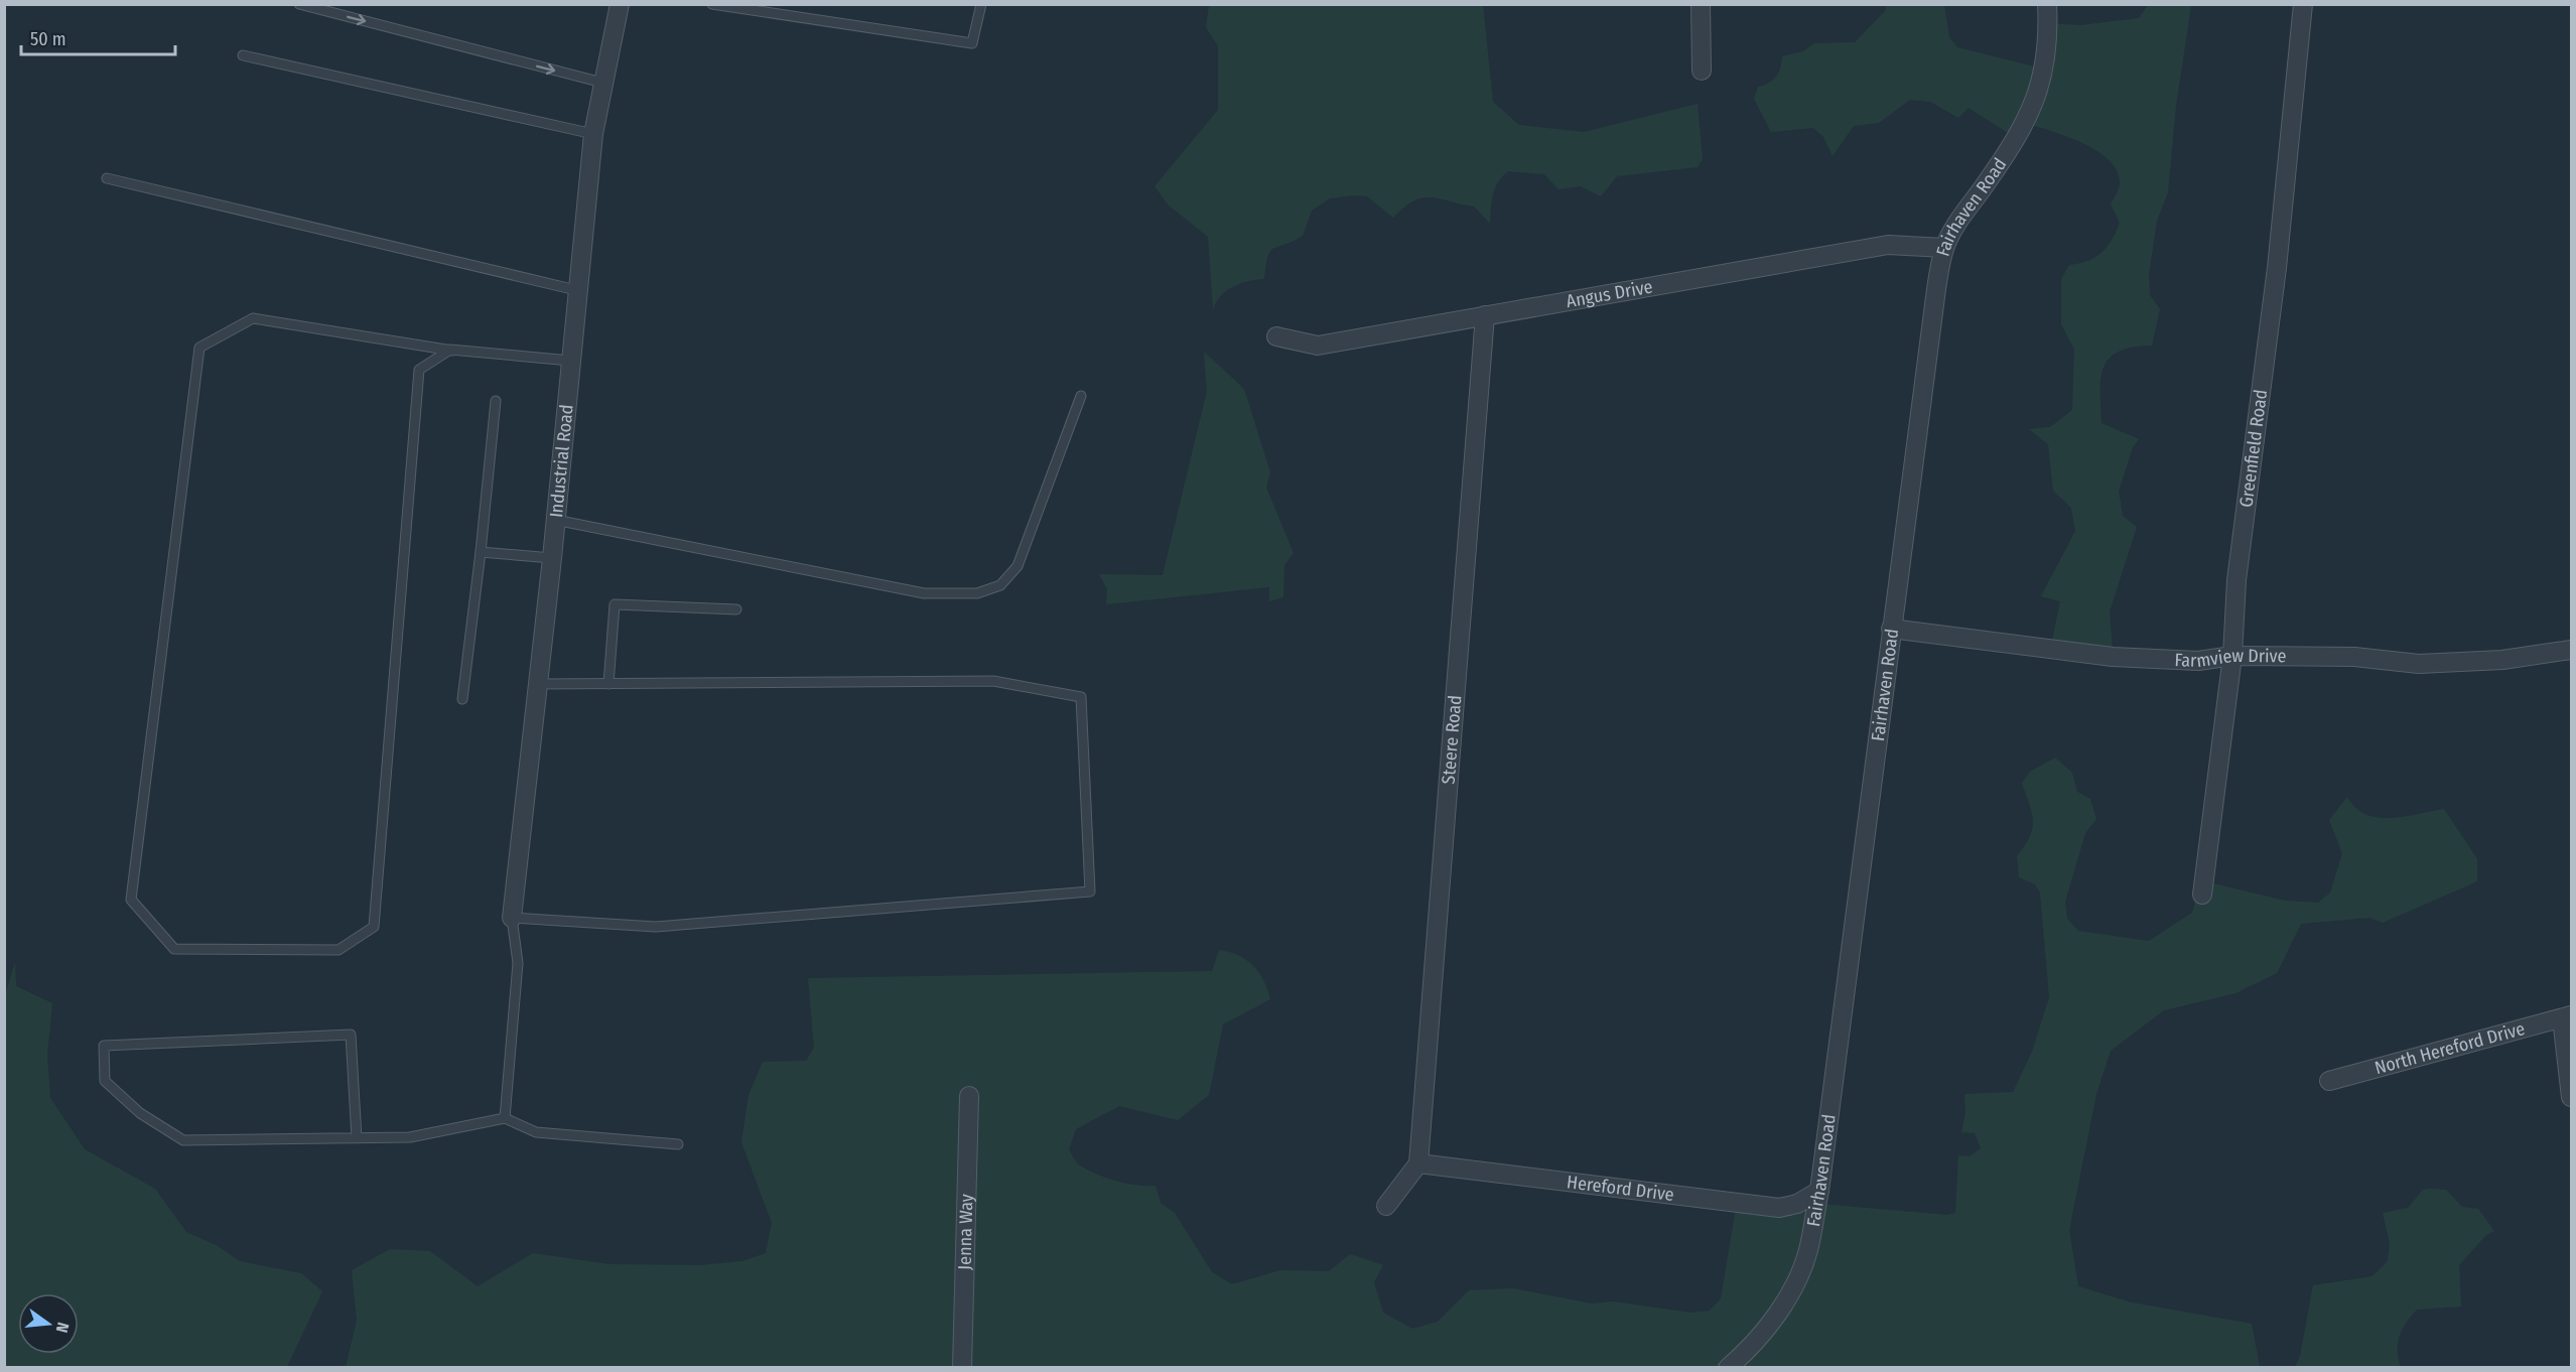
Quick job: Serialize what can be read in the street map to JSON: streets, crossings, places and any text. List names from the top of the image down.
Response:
{
  "streets": {
    "street": [
      "Fairhaven Road",
      "Angus Drive",
      "Greenfield Road",
      "Industrial Road",
      "Farmview Drive",
      "Steere Road",
      "North Hereford Drive",
      "Hereford Drive",
      "Jenna Way"
    ]
  },
  "crossings": [
    ["Fairhaven Road", "Angus Drive"],
    ["Fairhaven Road", "Farmview Drive"],
    ["Fairhaven Road", "Hereford Drive"],
    ["Angus Drive", "Steere Road"],
    ["Greenfield Road", "Farmview Drive"],
    ["Steere Road", "Hereford Drive"]
  ],
  "scale_bar": "50 m",
  "north": "right"
}
